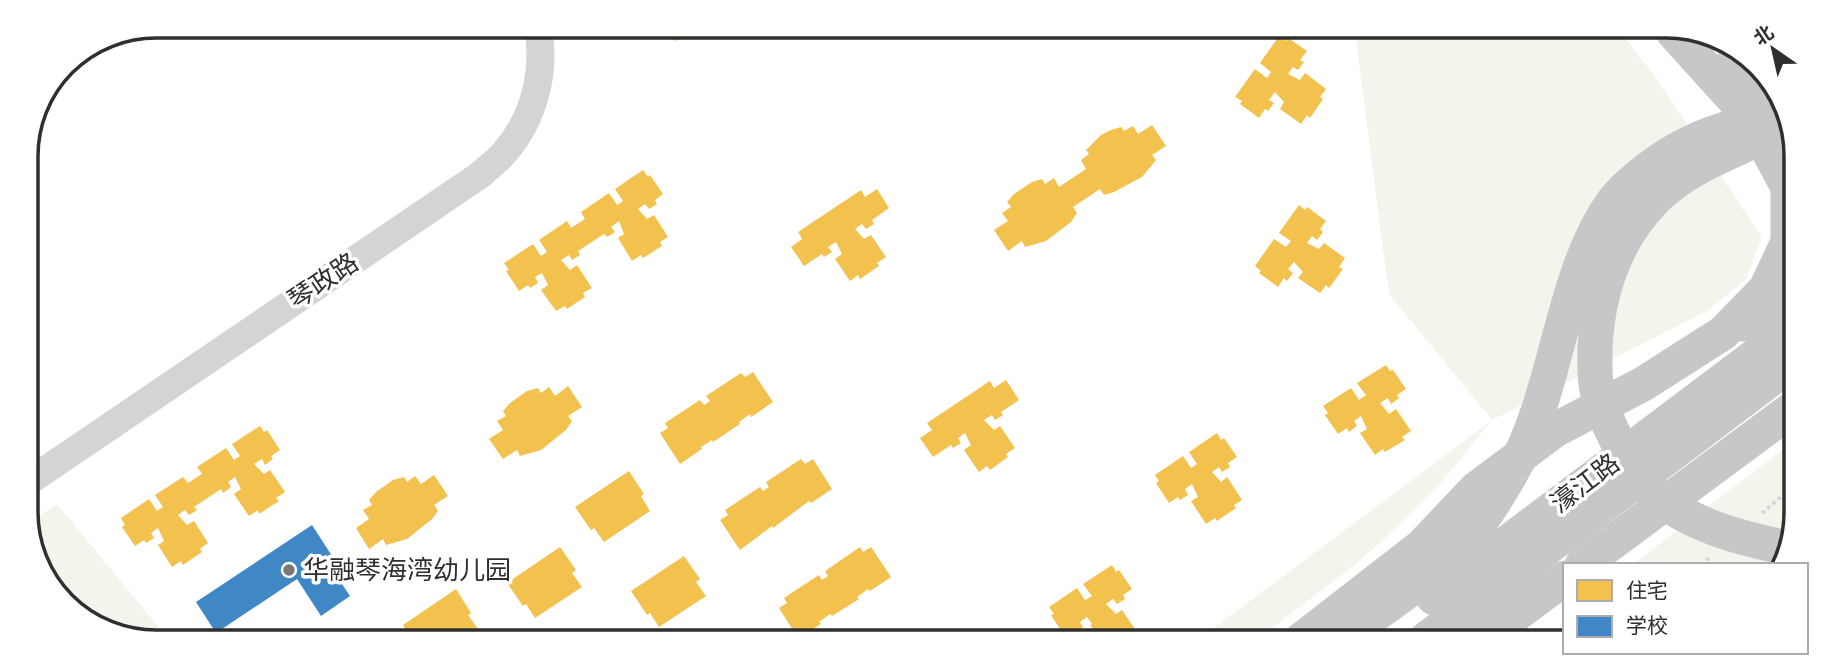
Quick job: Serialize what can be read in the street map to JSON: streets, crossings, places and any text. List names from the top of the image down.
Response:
{
  "streets": {
    "main road": ["濠江路"],
    "street": ["琴政路"]
  },
  "places": ["华融琴海湾幼儿园"],
  "legend": ["住宅", "学校"],
  "north": "top left"
}
